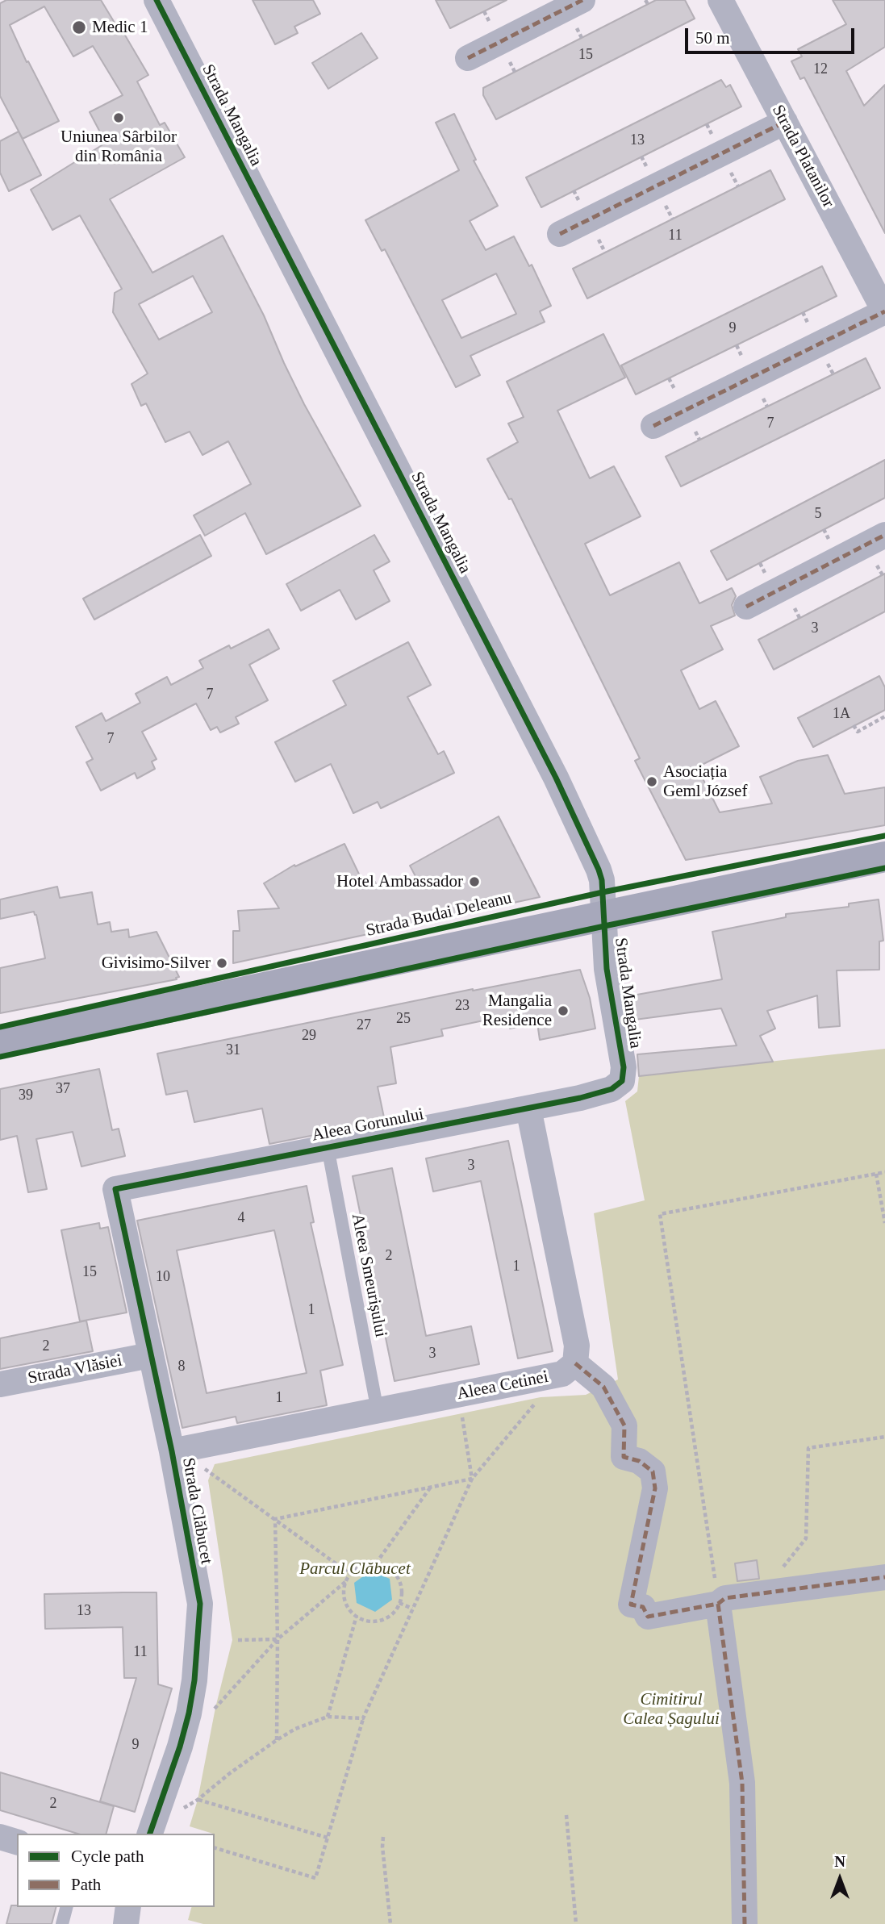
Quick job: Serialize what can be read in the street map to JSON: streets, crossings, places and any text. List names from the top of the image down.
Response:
{
  "streets": {
    "main road": ["Strada Budai Deleanu"],
    "street": [
      "Strada Mangalia",
      "Strada Platanilor",
      "Aleea Gorunului",
      "Strada Vlăsiei",
      "Aleea Cetinei",
      "Strada Clăbucet"
    ],
    "lane": ["Aleea Smeurișului"]
  },
  "crossings": [
    ["Strada Mangalia", "Strada Budai Deleanu"],
    ["Strada Mangalia", "Aleea Gorunului"],
    ["Aleea Gorunului", "Aleea Smeurișului"],
    ["Aleea Gorunului", "Strada Clăbucet"],
    ["Aleea Smeurișului", "Aleea Cetinei"],
    ["Strada Vlăsiei", "Strada Clăbucet"],
    ["Aleea Cetinei", "Strada Clăbucet"]
  ],
  "parks": ["Parcul Clăbucet", "Cimitirul Calea Șagului"],
  "places": [
    "Medic 1",
    "Uniunea Sârbilor din România",
    "Asociația Geml József",
    "Hotel Ambassador",
    "Givisimo-Silver",
    "Mangalia Residence"
  ],
  "house_numbers": [
    "15",
    "12",
    "13",
    "11",
    "9",
    "7",
    "5",
    "3",
    "7",
    "1A",
    "7",
    "23",
    "25",
    "27",
    "29",
    "31",
    "37",
    "39",
    "3",
    "4",
    "2",
    "1",
    "15",
    "10",
    "1",
    "2",
    "3",
    "8",
    "1",
    "13",
    "11",
    "9",
    "2"
  ],
  "legend": ["Cycle path", "Path"],
  "scale_bar": "50 m",
  "north": "top"
}
